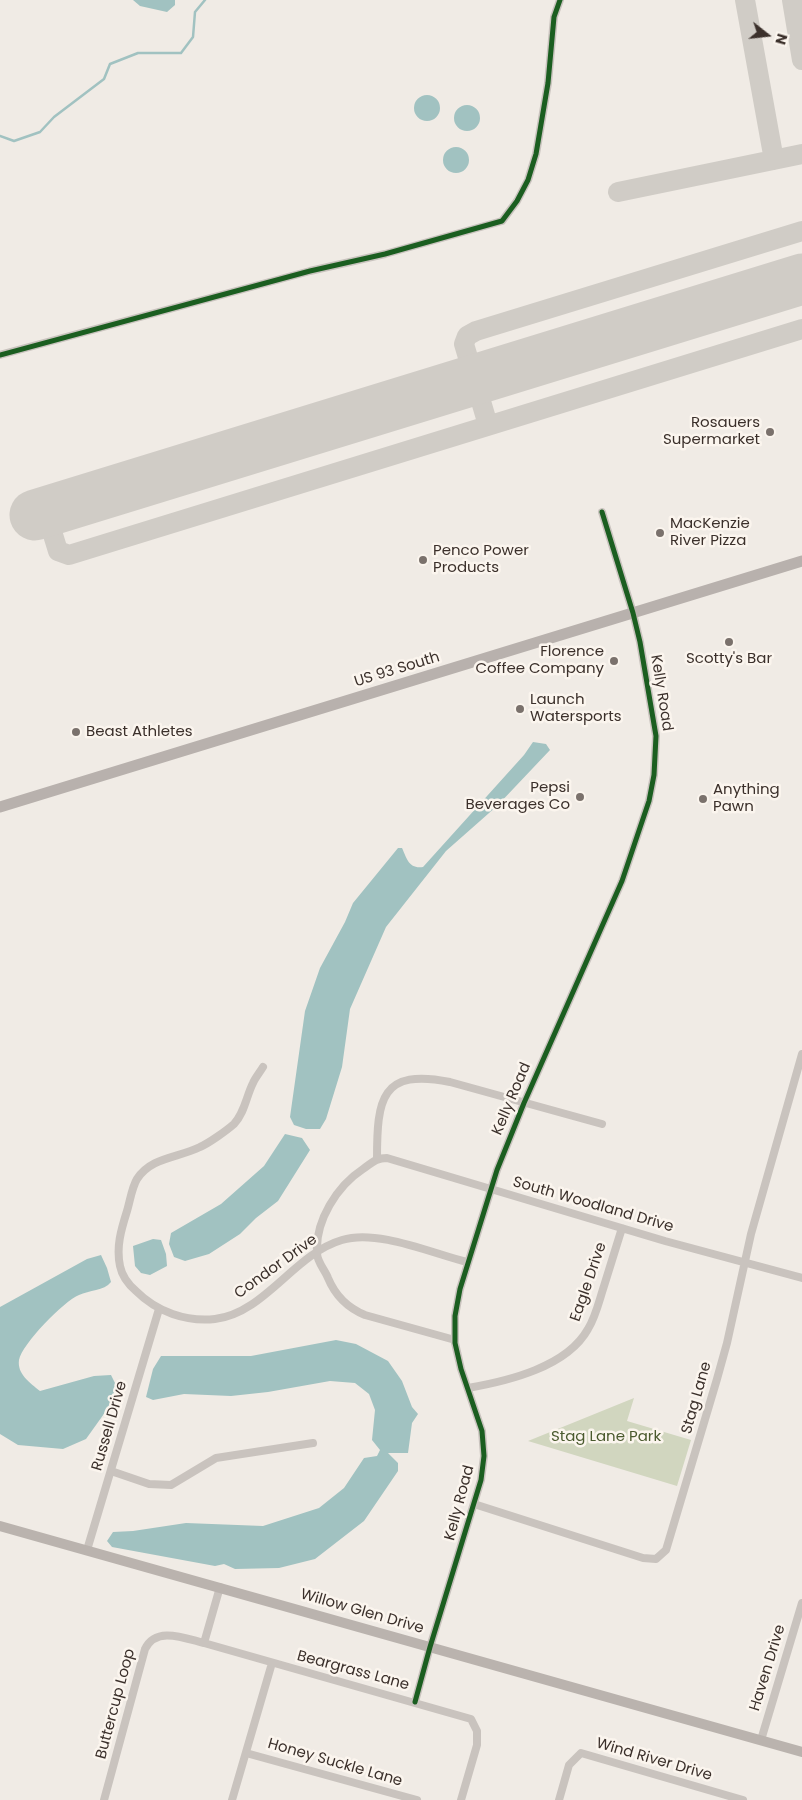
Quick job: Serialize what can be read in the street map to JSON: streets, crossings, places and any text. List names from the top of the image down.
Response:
{
  "streets": {
    "main road": ["US 93 South", "Willow Glen Drive"],
    "street": [
      "Kelly Road",
      "South Woodland Drive",
      "Condor Drive",
      "Eagle Drive",
      "Stag Lane",
      "Russell Drive",
      "Haven Drive",
      "Beargrass Lane",
      "Buttercup Loop",
      "Wind River Drive",
      "Honey Suckle Lane"
    ]
  },
  "crossings": [
    ["US 93 South", "Kelly Road"],
    ["Kelly Road", "South Woodland Drive"],
    ["Kelly Road", "Condor Drive"],
    ["Kelly Road", "Eagle Drive"],
    ["Kelly Road", "Stag Lane"],
    ["Kelly Road", "Willow Glen Drive"],
    ["Kelly Road", "Beargrass Lane"],
    ["South Woodland Drive", "Eagle Drive"],
    ["South Woodland Drive", "Stag Lane"],
    ["Condor Drive", "Russell Drive"],
    ["Russell Drive", "Willow Glen Drive"],
    ["Willow Glen Drive", "Haven Drive"],
    ["Beargrass Lane", "Buttercup Loop"]
  ],
  "parks": ["Stag Lane Park"],
  "places": [
    "Rosauers Supermarket",
    "MacKenzie River Pizza",
    "Penco Power Products",
    "Scotty's Bar",
    "Florence Coffee Company",
    "Launch Watersports",
    "Beast Athletes",
    "Pepsi Beverages Co",
    "Anything Pawn"
  ],
  "north": "right"
}
